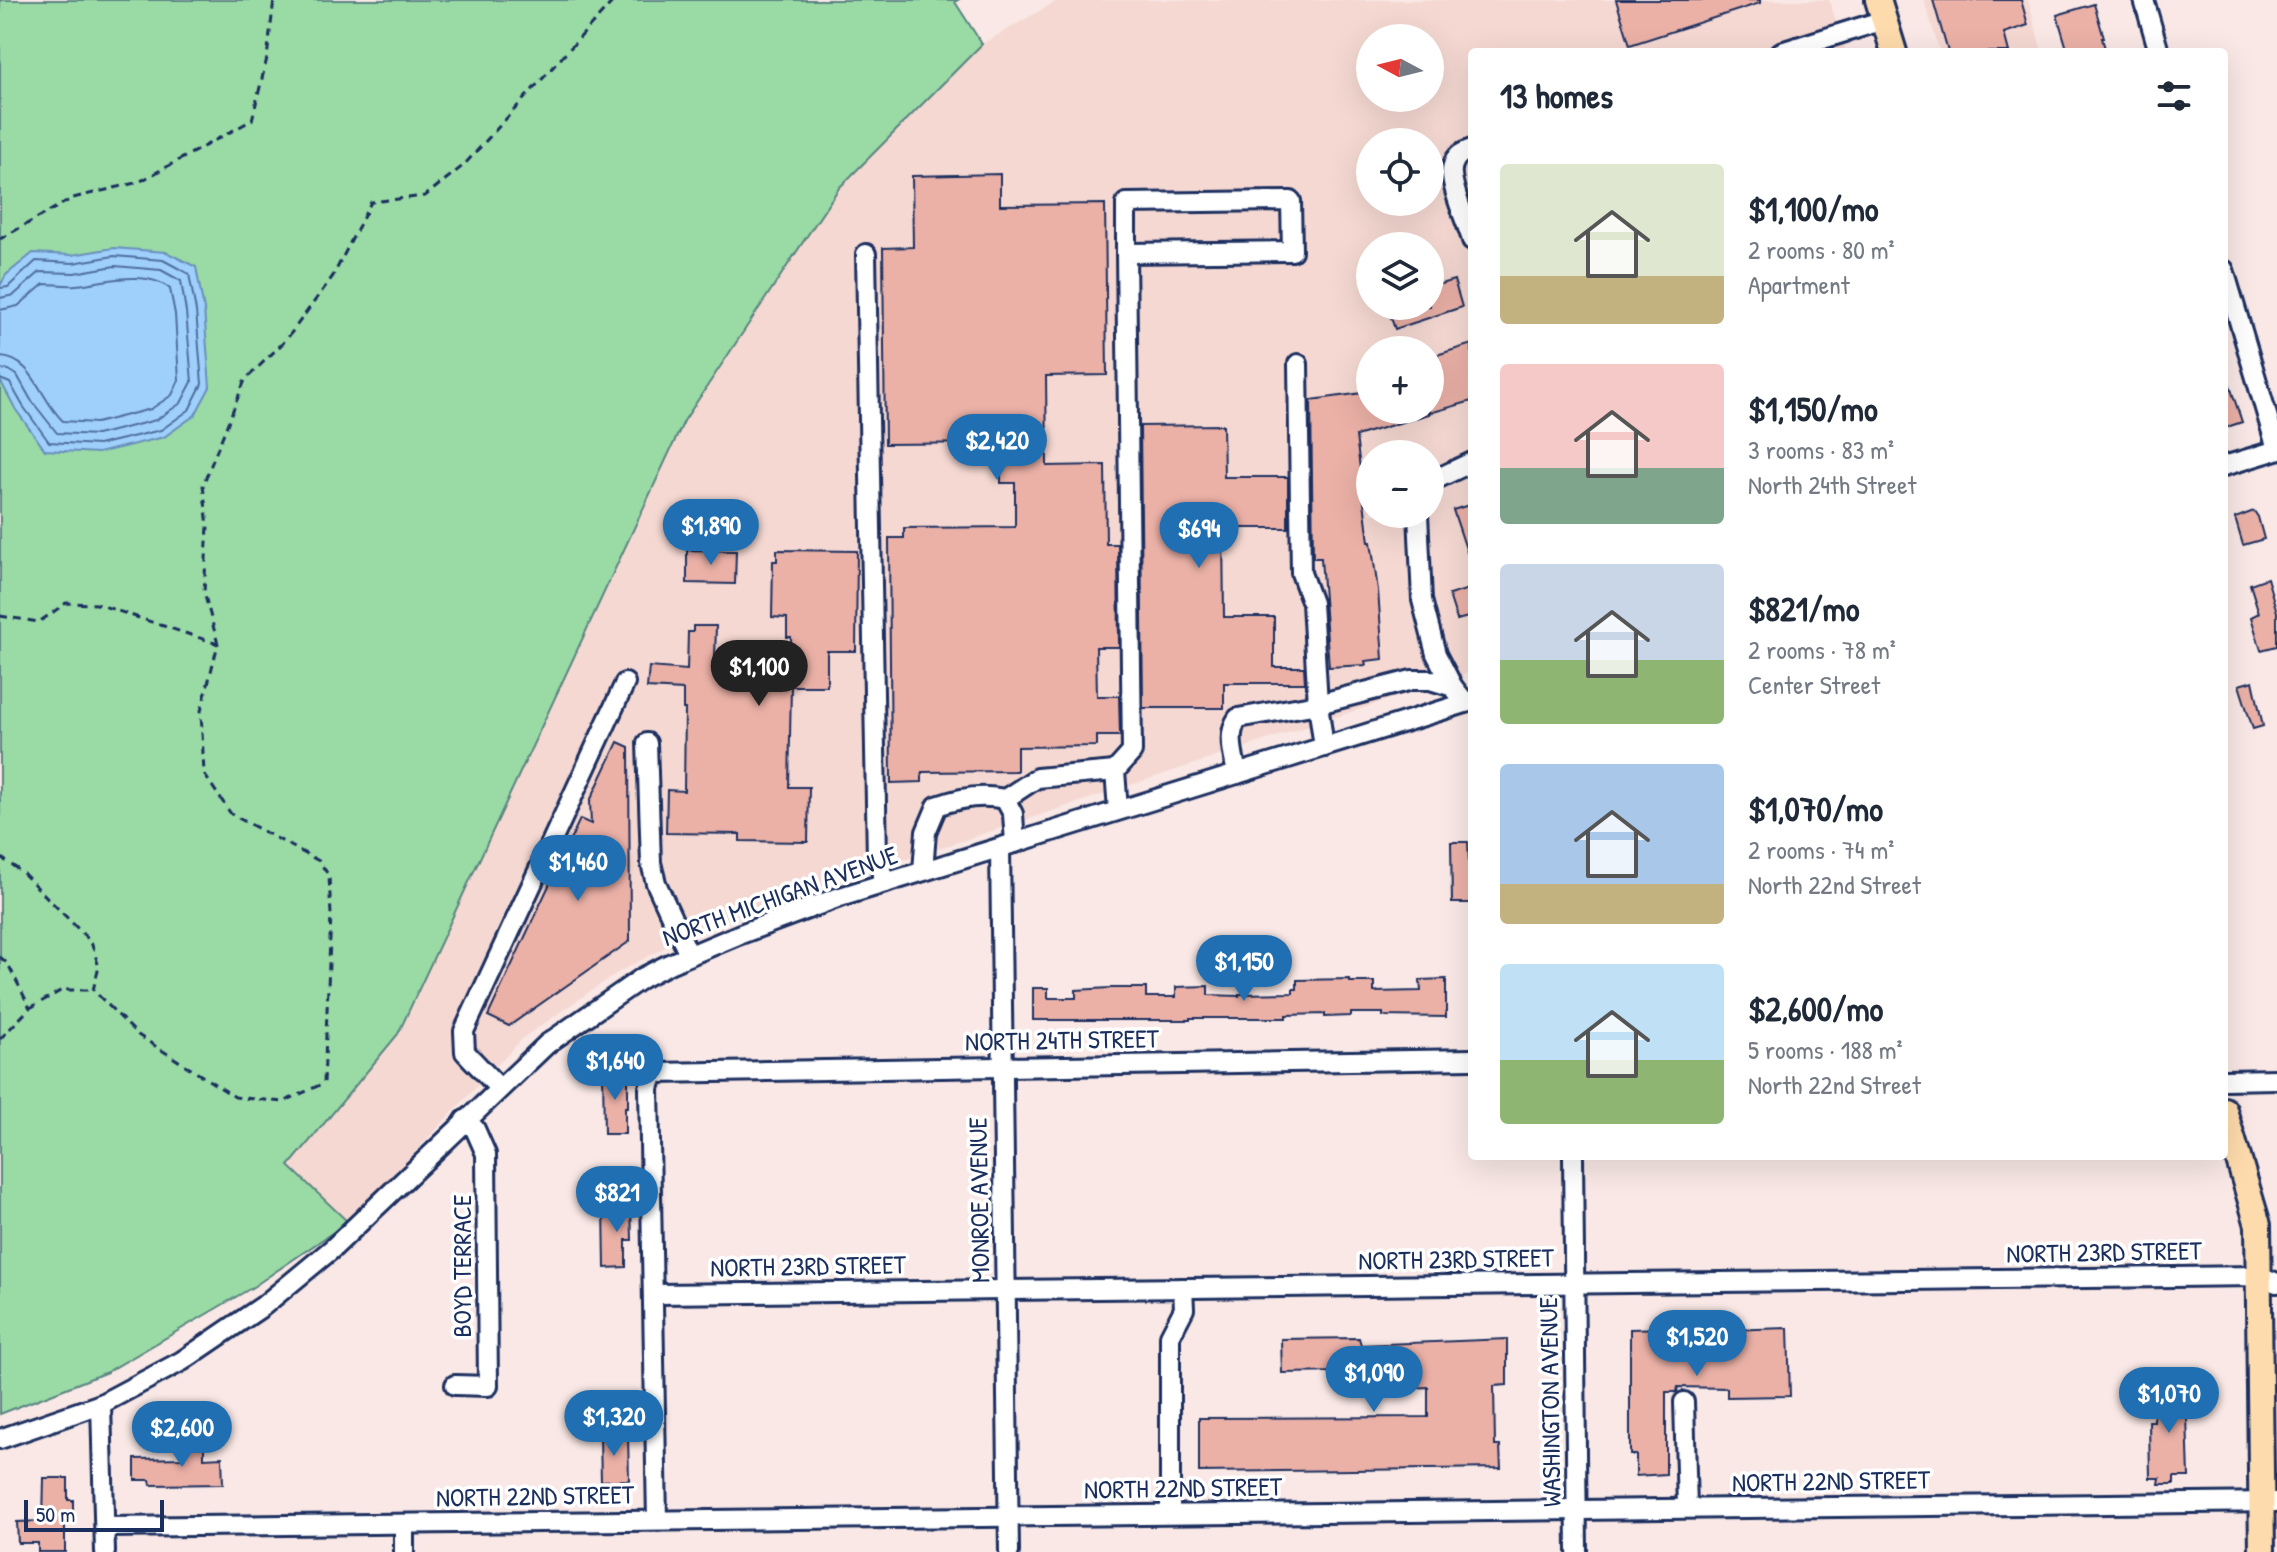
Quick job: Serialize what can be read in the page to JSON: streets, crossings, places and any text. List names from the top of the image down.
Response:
{
  "streets": {
    "street": [
      "NORTH MICHIGAN AVENUE",
      "NORTH 24TH STREET",
      "MONROE AVENUE",
      "NORTH 23RD STREET",
      "BOYD TERRACE",
      "WASHINGTON AVENUE",
      "NORTH 22ND STREET"
    ]
  },
  "crossings": [
    ["NORTH MICHIGAN AVENUE", "MONROE AVENUE"],
    ["NORTH MICHIGAN AVENUE", "BOYD TERRACE"],
    ["NORTH 24TH STREET", "MONROE AVENUE"],
    ["NORTH 24TH STREET", "NORTH 23RD STREET"],
    ["MONROE AVENUE", "NORTH 23RD STREET"],
    ["MONROE AVENUE", "NORTH 22ND STREET"],
    ["NORTH 23RD STREET", "WASHINGTON AVENUE"],
    ["WASHINGTON AVENUE", "NORTH 22ND STREET"]
  ],
  "scale_bar": "50 m",
  "north": "left",
  "page": {
    "map_buttons": ["+", "−"],
    "heading": "13 homes",
    "list": [
      {
        "name": "$1,100/mo",
        "note": "2 rooms · 80 m² · Apartment"
      },
      {
        "name": "$1,150/mo",
        "note": "3 rooms · 83 m² · North 24th Street"
      },
      {
        "name": "$821/mo",
        "note": "2 rooms · 78 m² · Center Street"
      },
      {
        "name": "$1,070/mo",
        "note": "2 rooms · 74 m² · North 22nd Street"
      },
      {
        "name": "$2,600/mo",
        "note": "5 rooms · 188 m² · North 22nd Street"
      }
    ],
    "price": [
      "$2,420",
      "$1,890",
      "$694",
      "$1,100",
      "$1,460",
      "$1,150",
      "$1,640",
      "$821",
      "$1,520",
      "$1,090",
      "$1,070",
      "$1,320",
      "$2,600"
    ],
    "scale": "50 m"
  }
}
